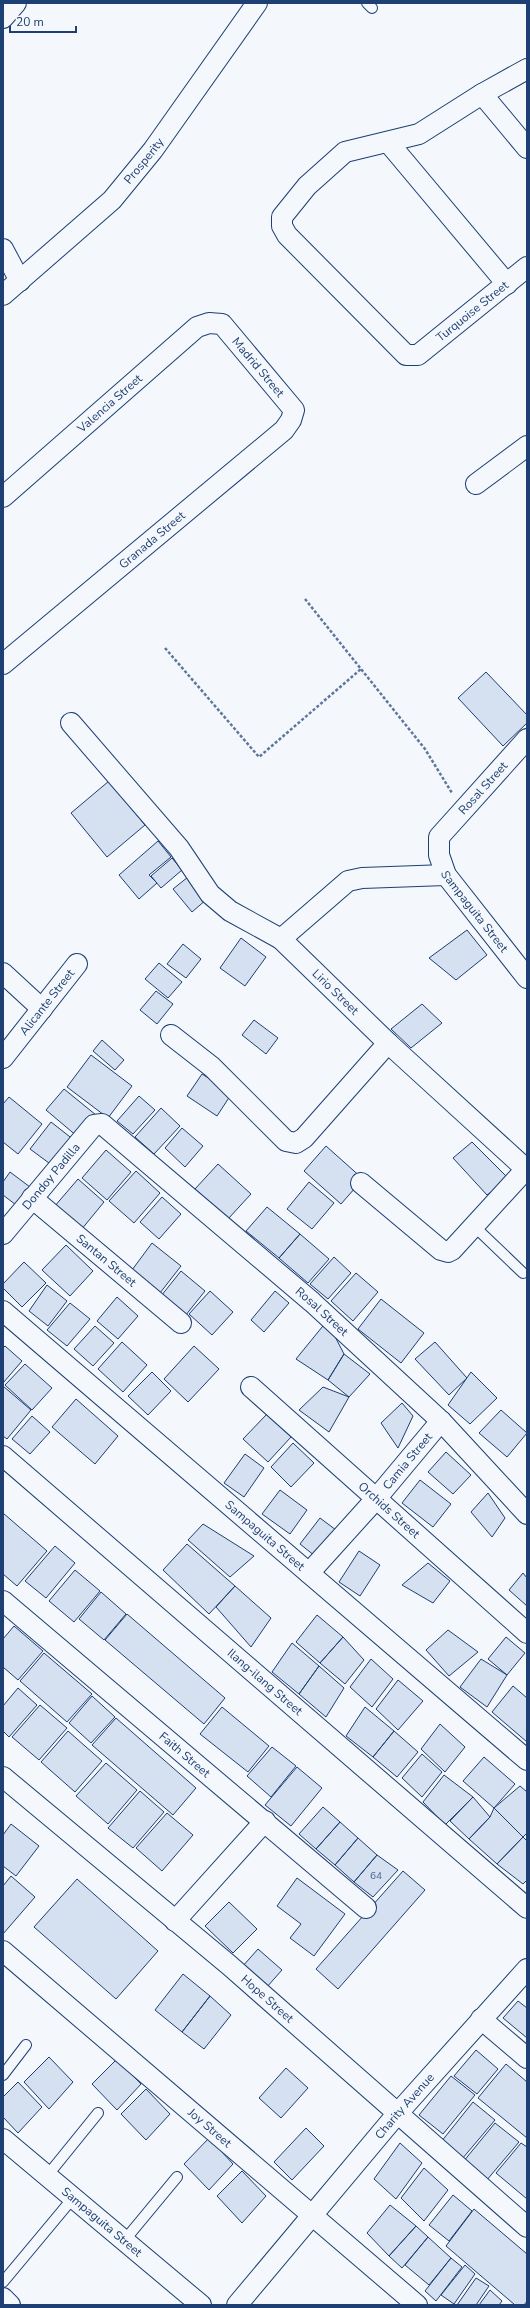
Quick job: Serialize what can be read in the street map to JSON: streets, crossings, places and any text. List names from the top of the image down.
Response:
{
  "streets": {
    "street": [
      "Prosperity",
      "Turquoise Street",
      "Madrid Street",
      "Valencia Street",
      "Granada Street",
      "Rosal Street",
      "Sampaguita Street",
      "Lirio Street",
      "Alicante Street",
      "Dondoy Padilla",
      "Santan Street",
      "Camia Street",
      "Orchids Street",
      "Ilang-ilang Street",
      "Faith Street",
      "Hope Street",
      "Charity Avenue",
      "Joy Street"
    ]
  },
  "crossings": [
    ["Madrid Street", "Valencia Street"],
    ["Madrid Street", "Granada Street"],
    ["Rosal Street", "Sampaguita Street"],
    ["Rosal Street", "Dondoy Padilla"],
    ["Rosal Street", "Camia Street"],
    ["Sampaguita Street", "Camia Street"],
    ["Dondoy Padilla", "Santan Street"],
    ["Camia Street", "Orchids Street"],
    ["Hope Street", "Charity Avenue"],
    ["Charity Avenue", "Joy Street"]
  ],
  "house_numbers": ["64"],
  "scale_bar": "20 m"
}
